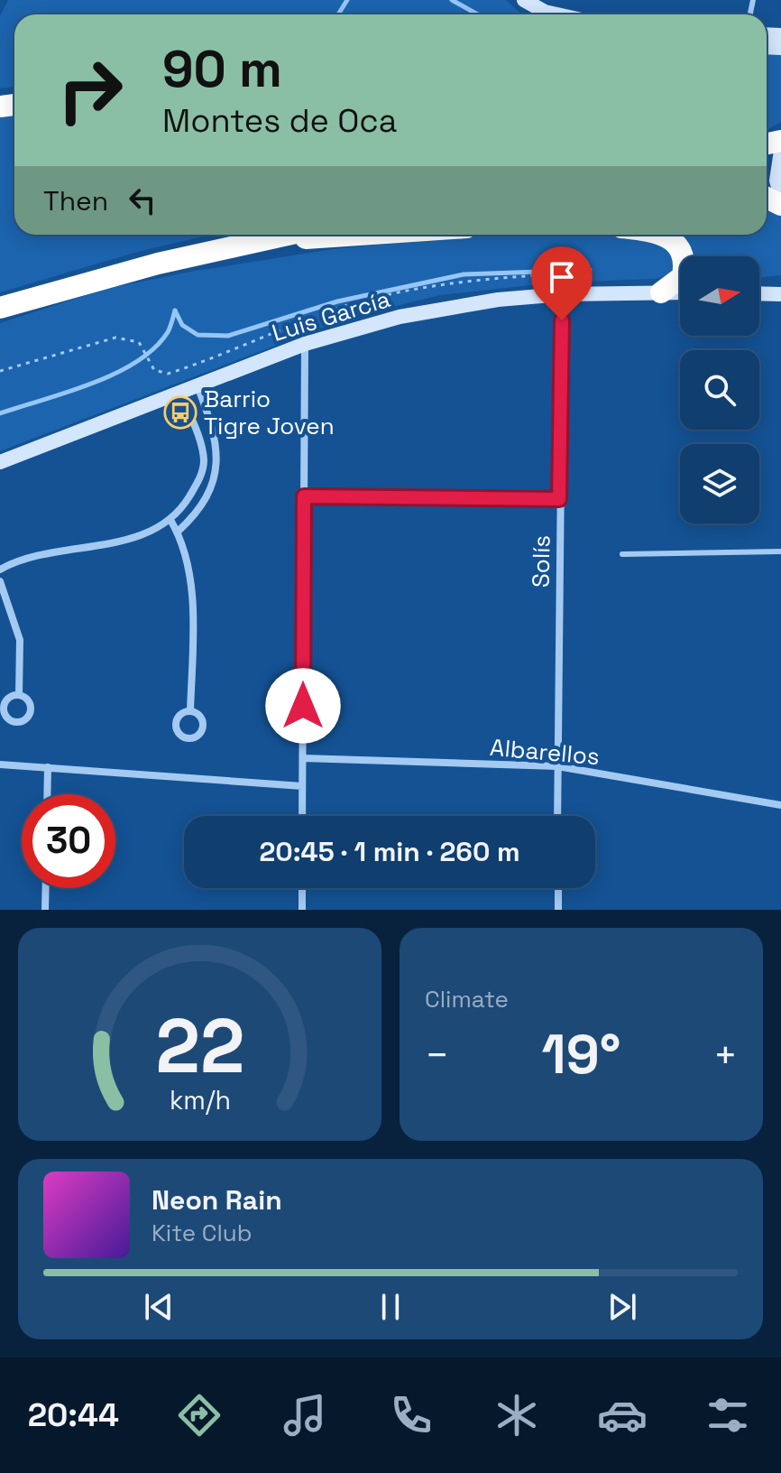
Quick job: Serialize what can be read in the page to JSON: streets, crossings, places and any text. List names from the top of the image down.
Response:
{
  "streets": {
    "street": ["Luis García", "Solís", "Albarellos"]
  },
  "crossings": [
    ["Luis García", "Solís"],
    ["Solís", "Albarellos"]
  ],
  "places": {
    "bus stop": ["Barrio Tigre Joven"]
  },
  "north": "right",
  "page": {
    "turn": ["90 m", "Montes de Oca"],
    "then": "Then",
    "limit": "30",
    "trip": "20:45 · 1 min · 260 m",
    "tile": "Climate",
    "heat": ["−", "19°", "+"],
    "song": ["Neon Rain", "Kite Club"],
    "tabs": "20:44",
    "gauge": ["22", "km/h"]
  }
}
